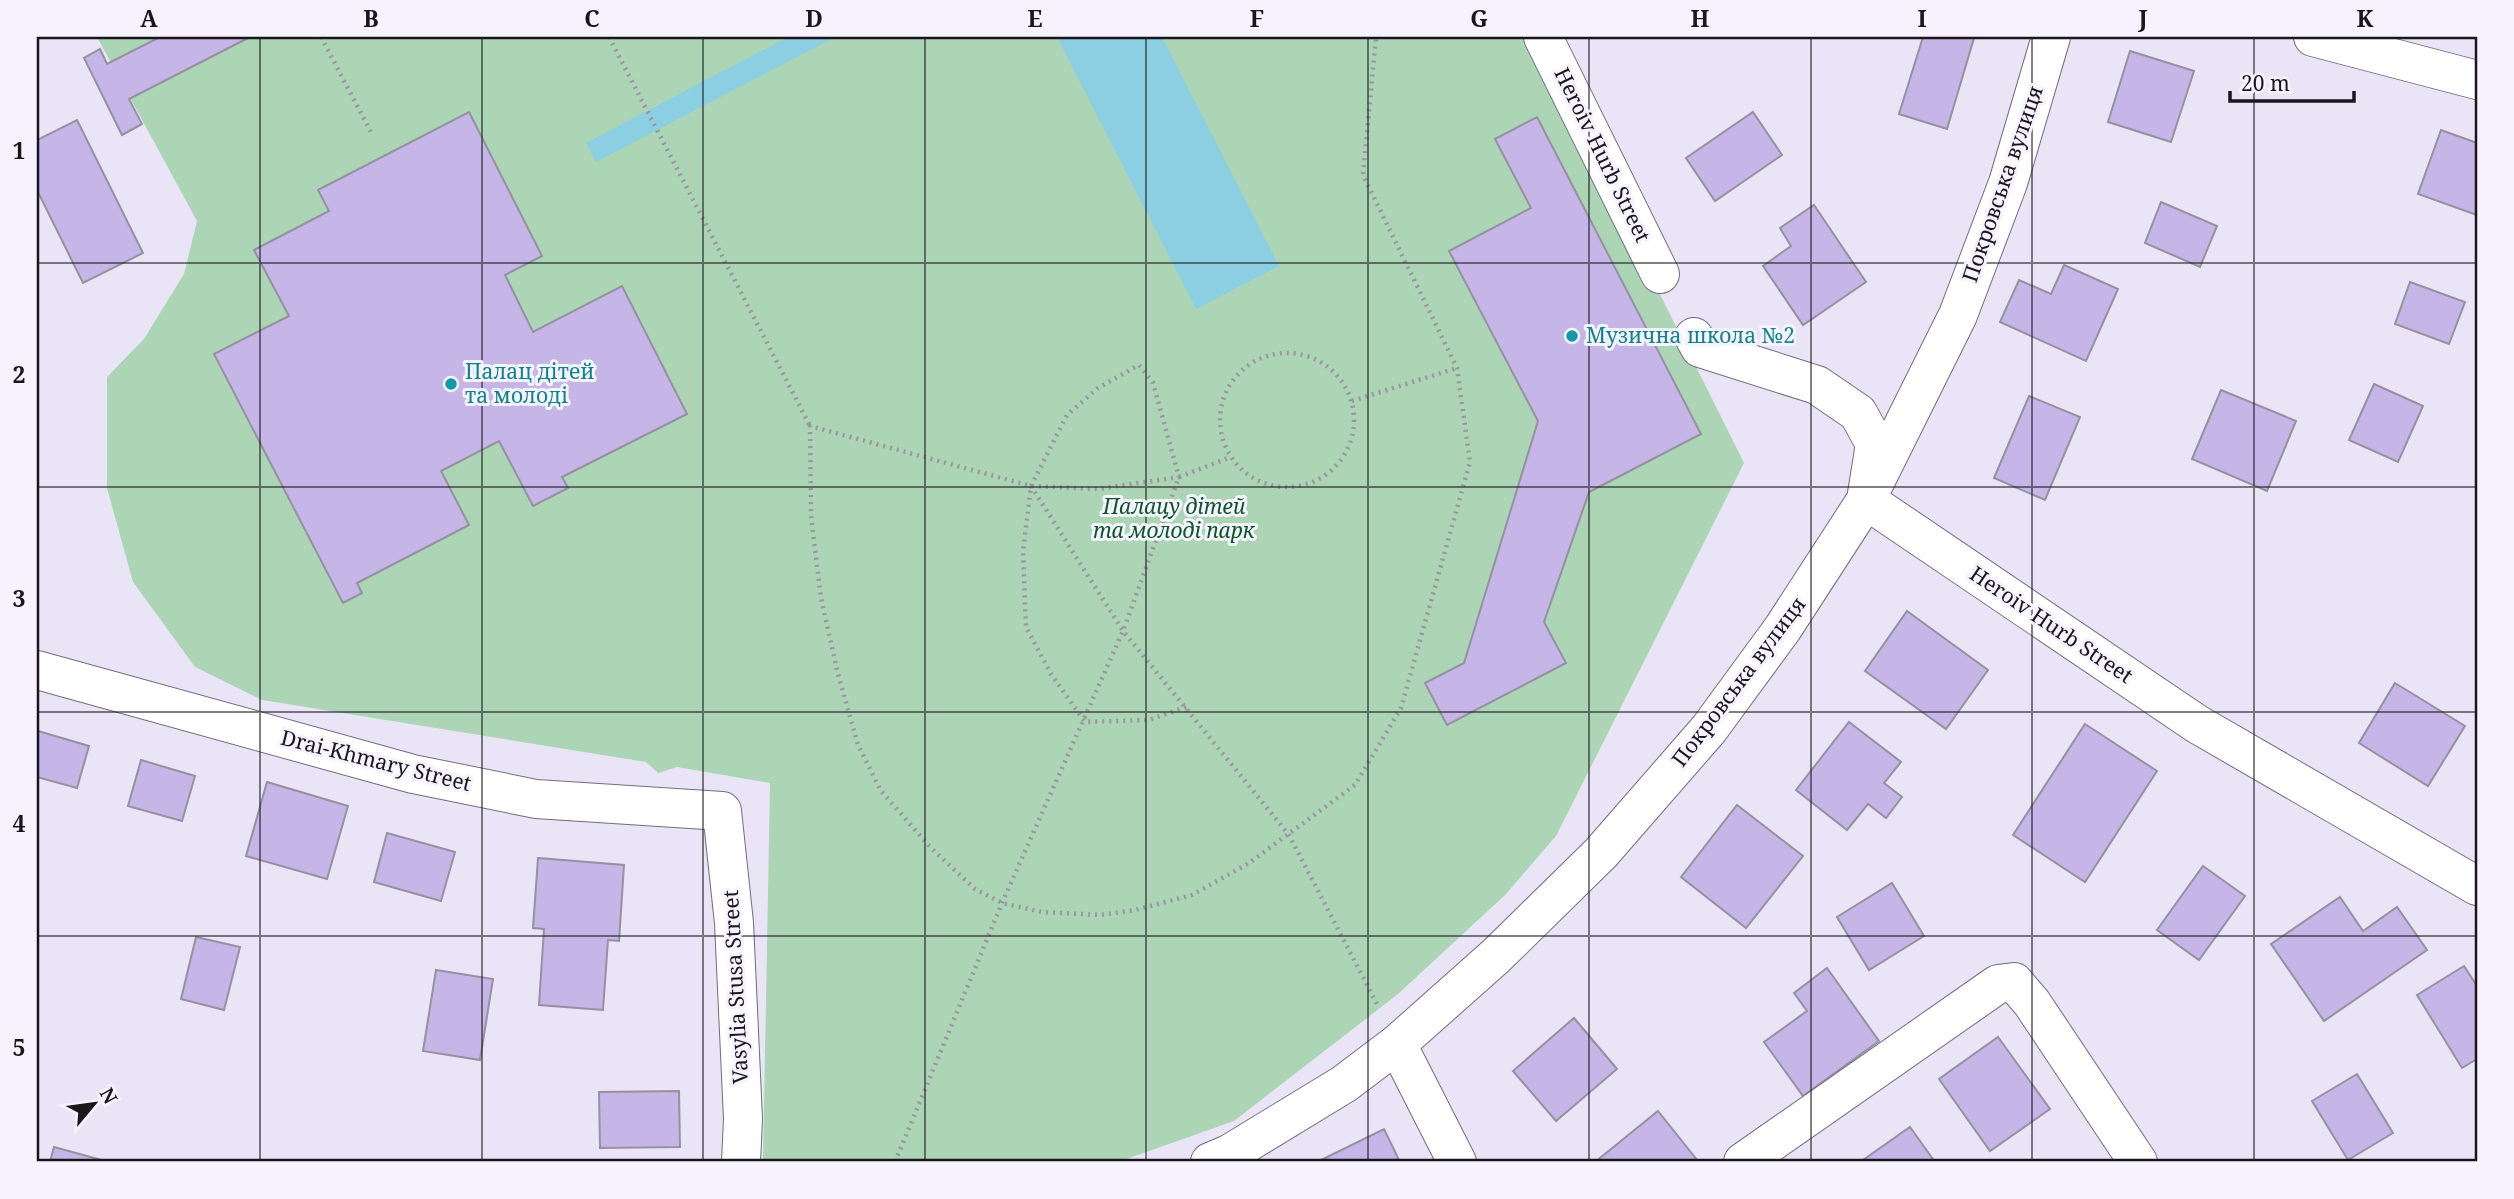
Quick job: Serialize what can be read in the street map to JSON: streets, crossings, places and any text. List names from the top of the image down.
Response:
{
  "streets": {
    "street": [
      "Heroiv Hurb Street",
      "Покровська вулиця",
      "Drai-Khmary Street",
      "Vasylia Stusa Street"
    ]
  },
  "crossings": [
    ["Heroiv Hurb Street", "Покровська вулиця"],
    ["Drai-Khmary Street", "Vasylia Stusa Street"]
  ],
  "parks": ["Палацу дітей та молоді парк"],
  "places": ["Музична школа №2", "Палац дітей та молоді"],
  "scale_bar": "20 m",
  "north": "top right",
  "grid": {
    "columns": [
      "A",
      "B",
      "C",
      "D",
      "E",
      "F",
      "G",
      "H",
      "I",
      "J",
      "K"
    ],
    "rows": [
      "1",
      "2",
      "3",
      "4",
      "5"
    ]
  }
}
